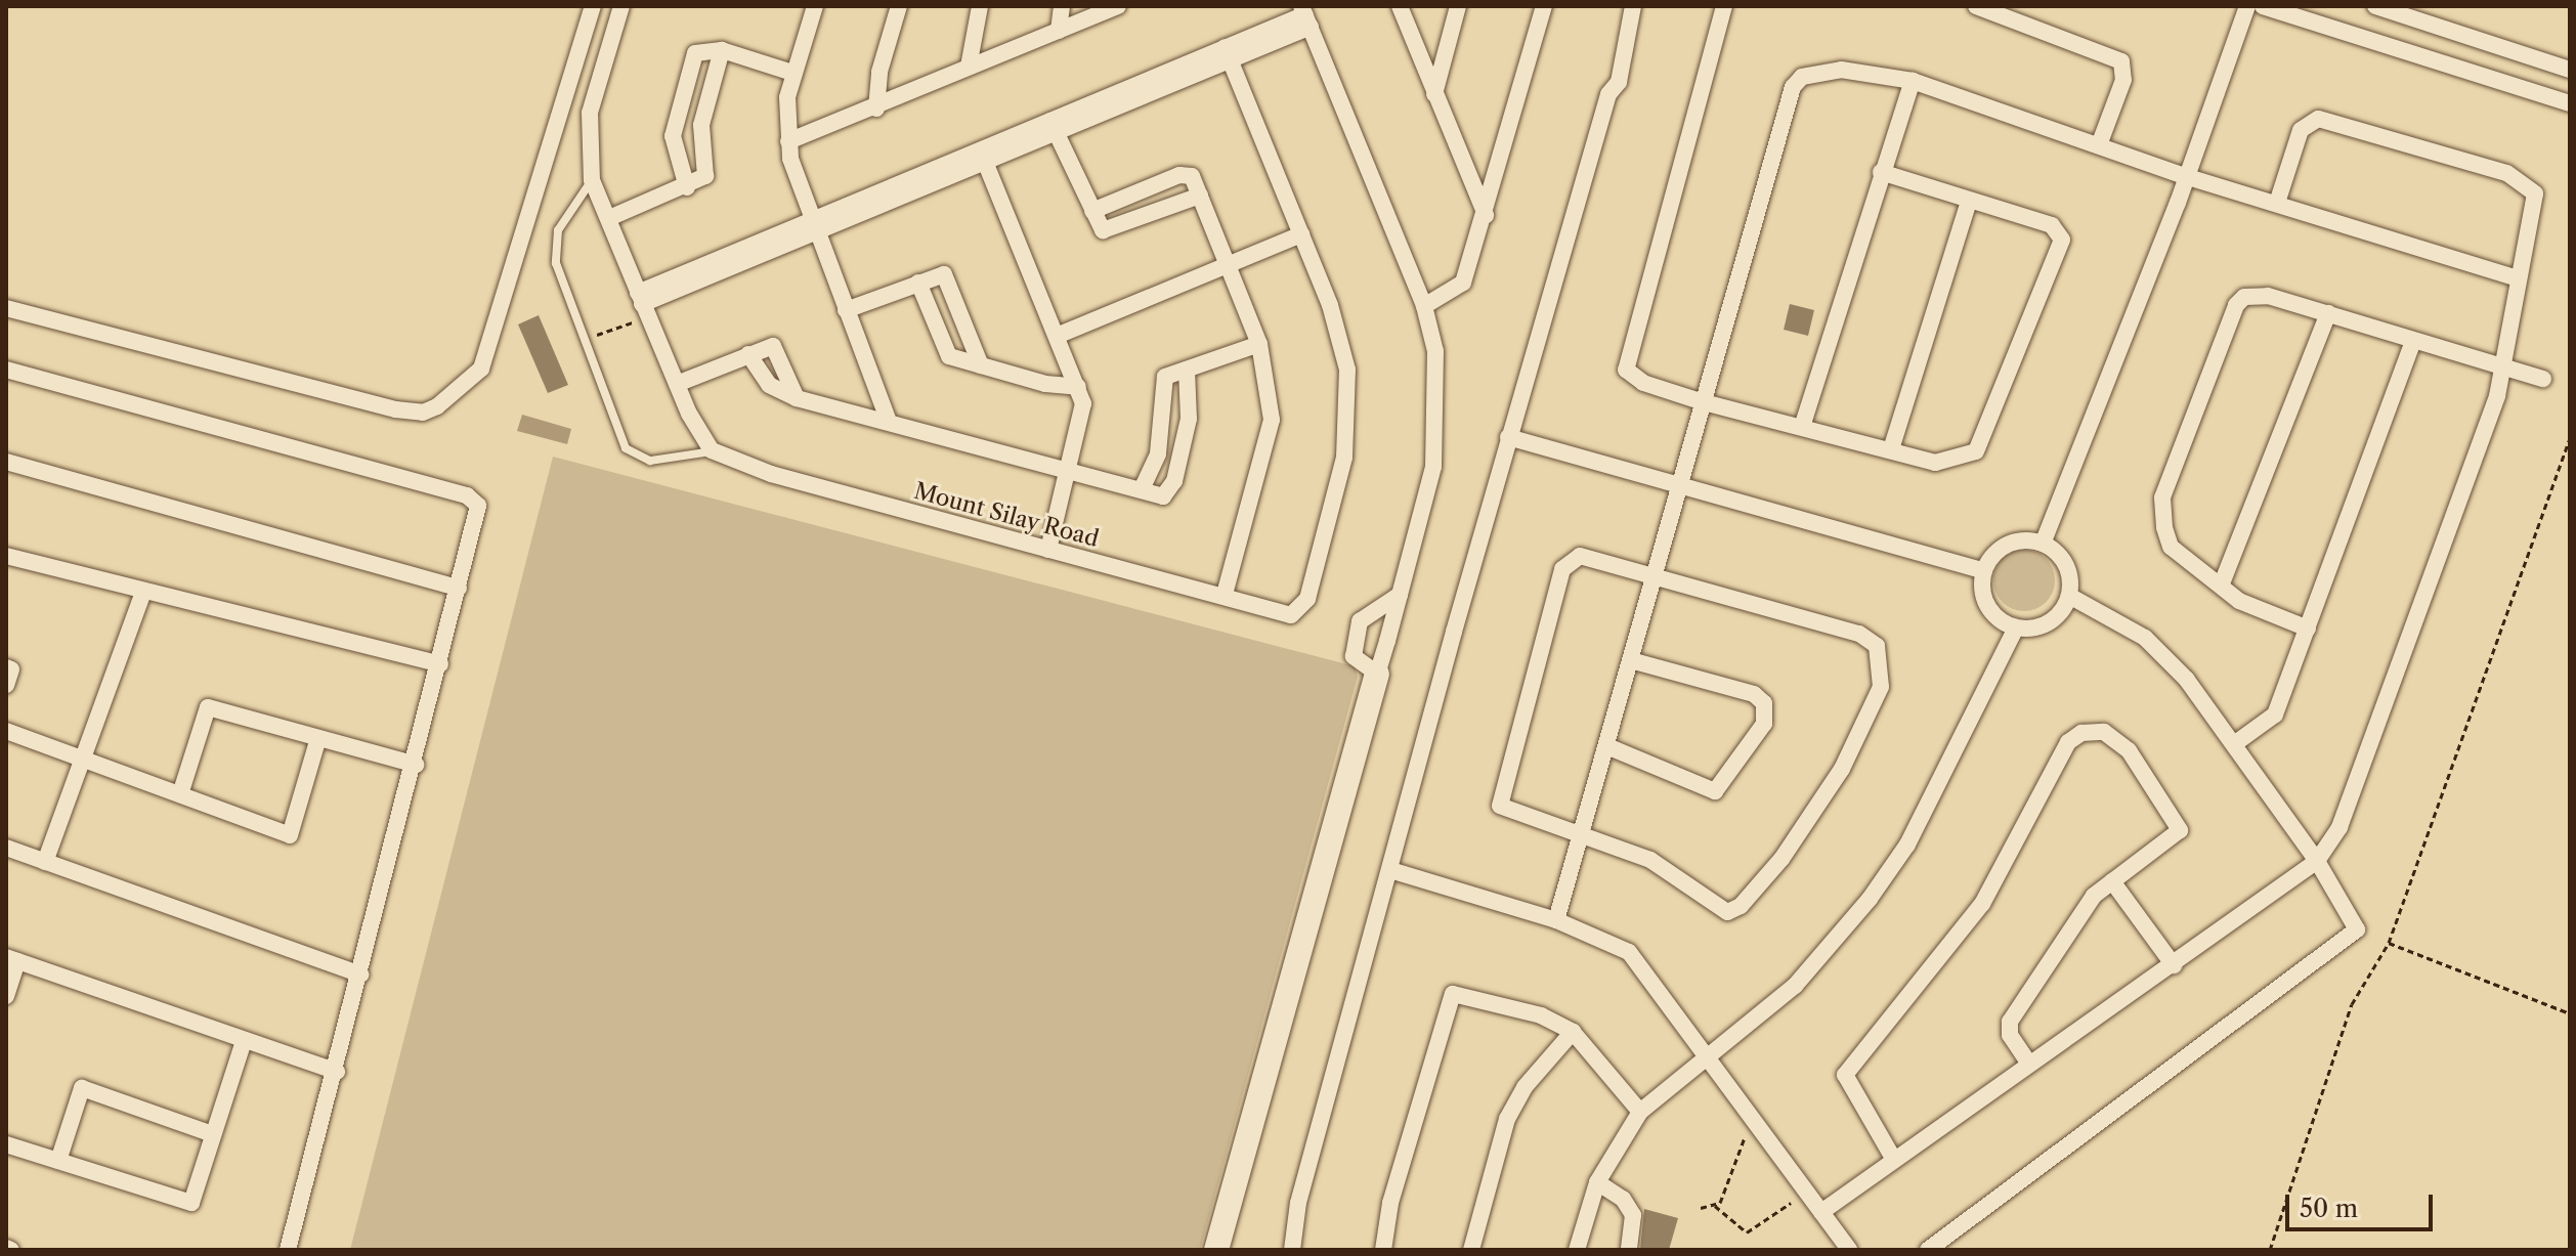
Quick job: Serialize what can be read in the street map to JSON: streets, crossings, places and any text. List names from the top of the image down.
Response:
{
  "streets": {
    "street": ["Mount Silay Road"]
  },
  "scale_bar": "50 m"
}
